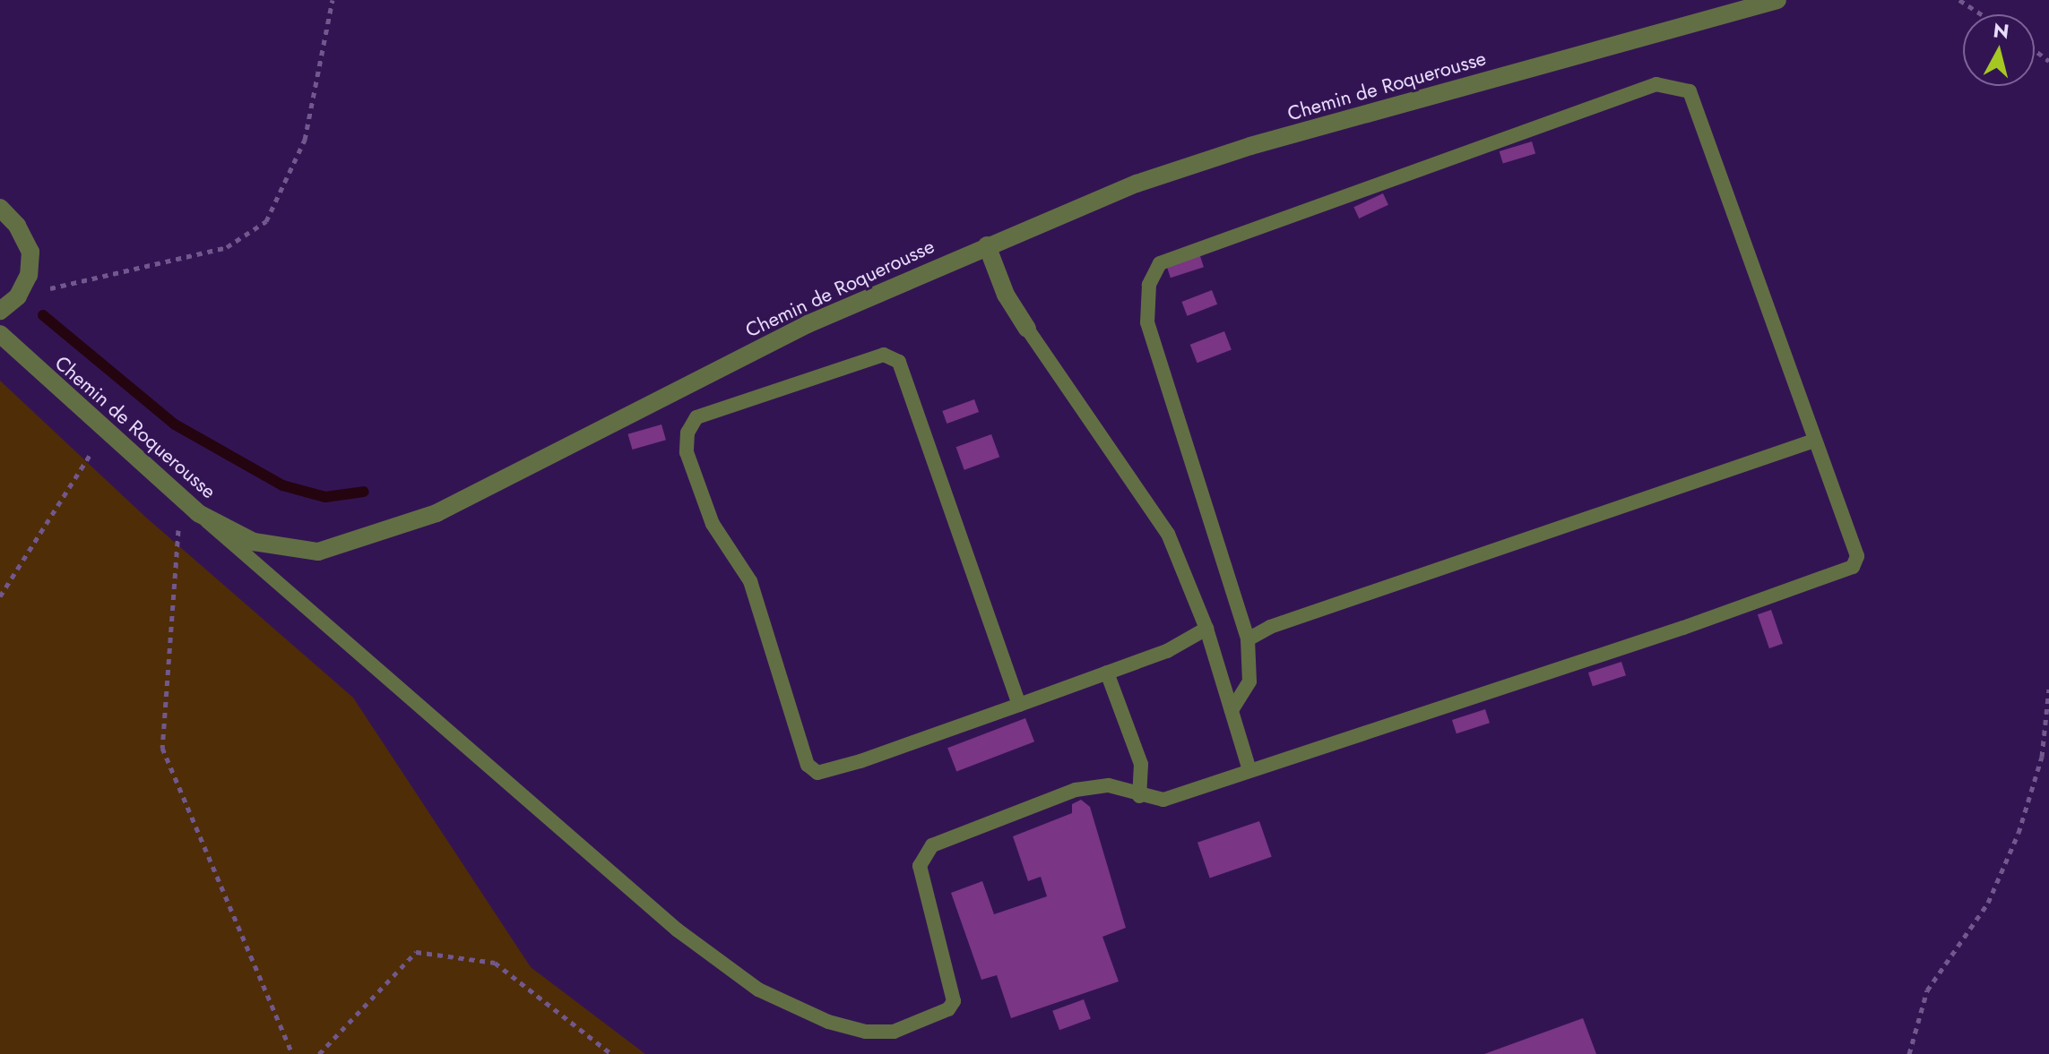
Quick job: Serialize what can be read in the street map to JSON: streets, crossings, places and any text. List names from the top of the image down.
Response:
{
  "streets": {
    "street": ["Chemin de Roquerousse"]
  },
  "north": "top"
}
